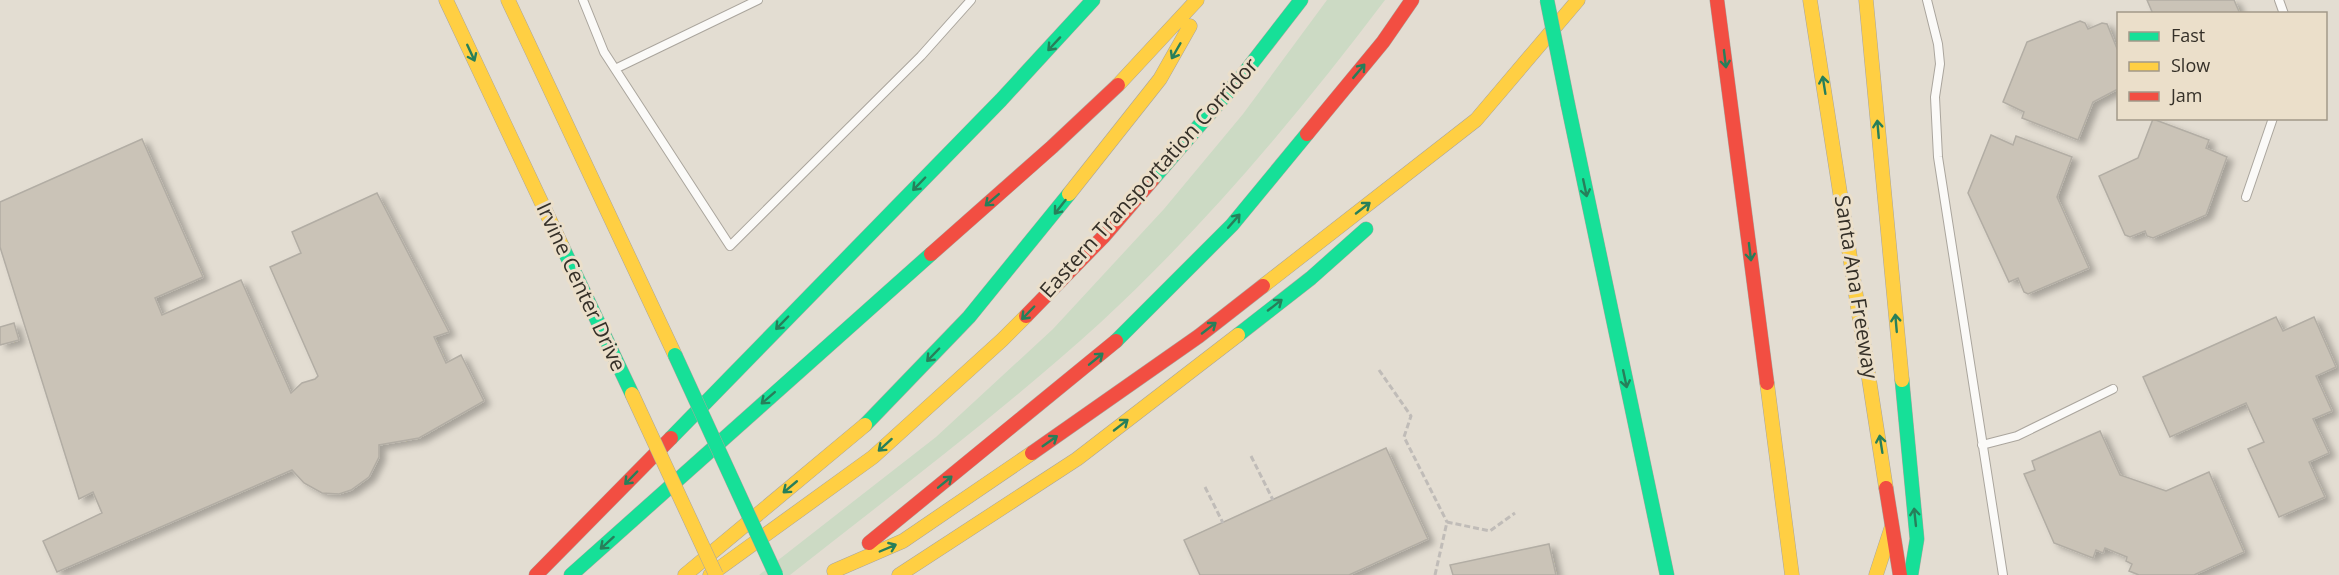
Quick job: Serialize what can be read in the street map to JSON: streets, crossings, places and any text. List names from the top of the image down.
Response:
{
  "streets": {
    "main road": ["Eastern Transportation Corridor", "Irvine Center Drive", "Santa Ana Freeway"]
  },
  "legend": ["Fast", "Slow", "Jam"]
}
